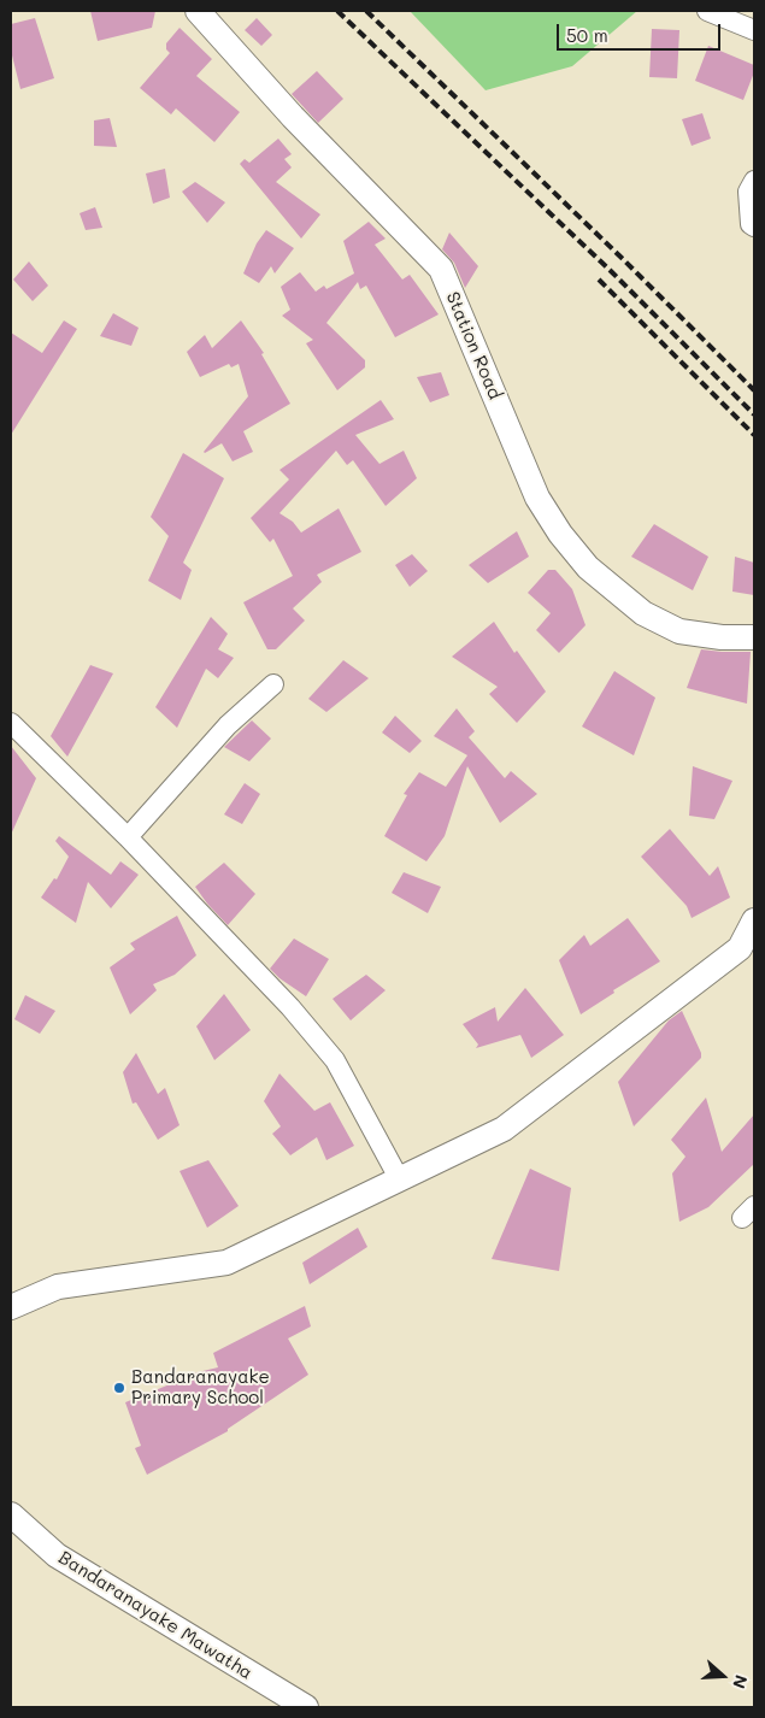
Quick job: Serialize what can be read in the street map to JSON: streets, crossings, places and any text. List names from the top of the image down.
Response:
{
  "streets": {
    "street": ["Station Road", "Bandaranayake Mawatha"]
  },
  "places": ["Bandaranayake Primary School"],
  "scale_bar": "50 m",
  "north": "right"
}
